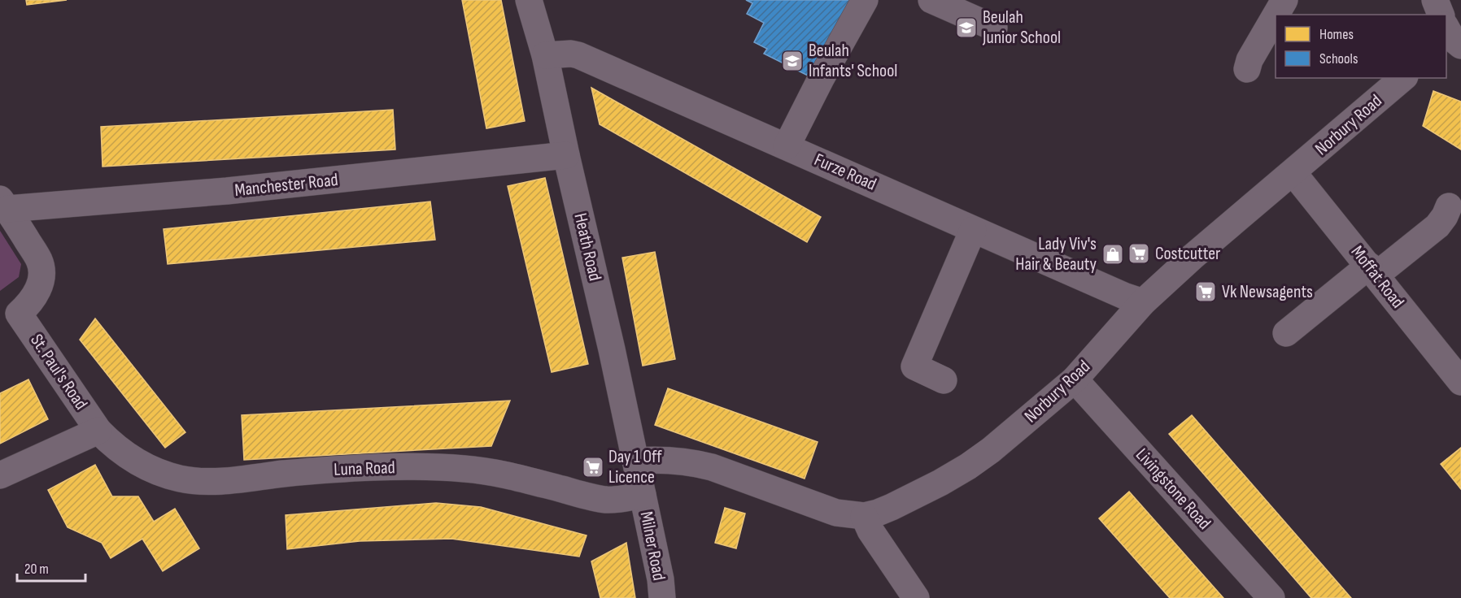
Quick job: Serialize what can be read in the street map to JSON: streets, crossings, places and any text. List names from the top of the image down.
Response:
{
  "streets": {
    "street": [
      "Norbury Road",
      "Furze Road",
      "Manchester Road",
      "Heath Road",
      "Moffat Road",
      "St. Paul's Road",
      "Luna Road",
      "Livingstone Road",
      "Milner Road"
    ]
  },
  "crossings": [
    ["Norbury Road", "Furze Road"],
    ["Norbury Road", "Heath Road"],
    ["Norbury Road", "Moffat Road"],
    ["Norbury Road", "Livingstone Road"],
    ["Furze Road", "Heath Road"],
    ["Manchester Road", "Heath Road"],
    ["Manchester Road", "St. Paul's Road"],
    ["Heath Road", "Luna Road"],
    ["Heath Road", "Milner Road"],
    ["St. Paul's Road", "Luna Road"],
    ["Luna Road", "Milner Road"]
  ],
  "places": {
    "school or university": ["Beulah Junior School", "Beulah Infants' School"],
    "supermarket": ["Costcutter", "Vk Newsagents", "Day 1 Off Licence"],
    "shop": ["Lady Viv's Hair & Beauty"]
  },
  "legend": ["Homes", "Schools"],
  "scale_bar": "20 m"
}
